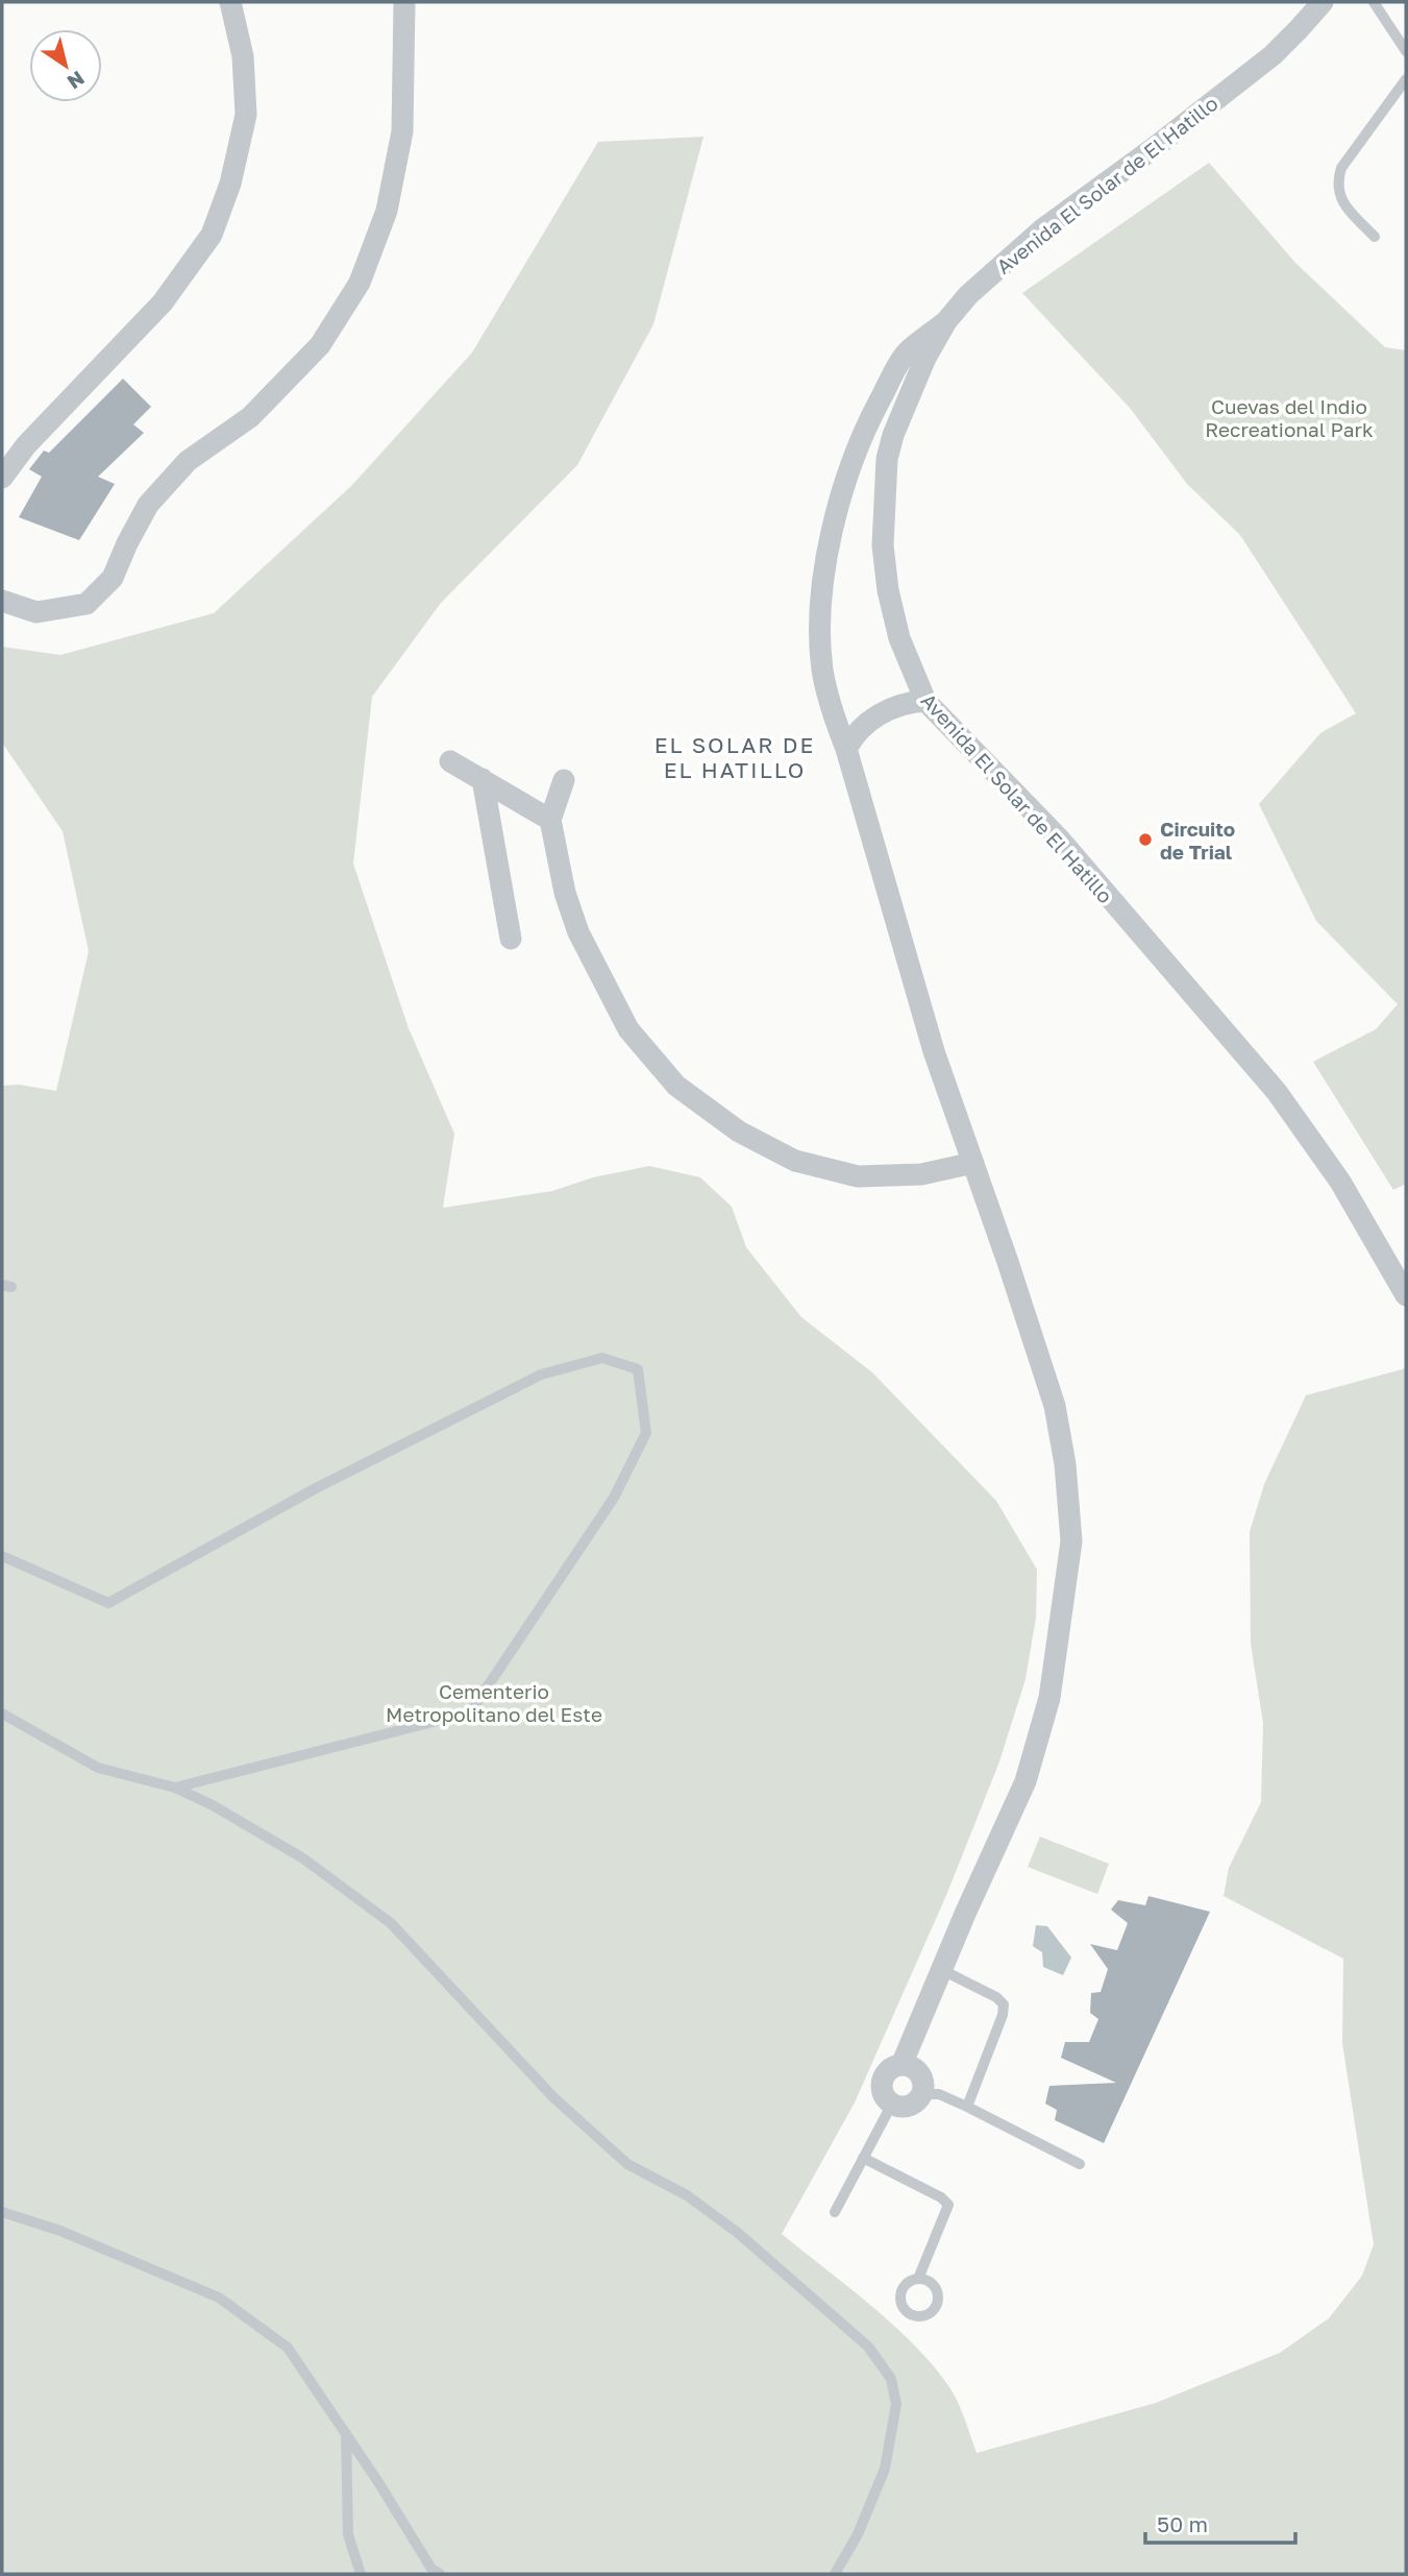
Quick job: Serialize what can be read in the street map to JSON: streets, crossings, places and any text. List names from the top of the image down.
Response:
{
  "streets": {
    "street": ["Avenida El Solar de El Hatillo"]
  },
  "districts": ["EL SOLAR DE EL HATILLO"],
  "parks": ["Cuevas del Indio Recreational Park", "Cementerio Metropolitano del Este"],
  "places": ["Circuito de Trial"],
  "scale_bar": "50 m",
  "north": "bottom right"
}
